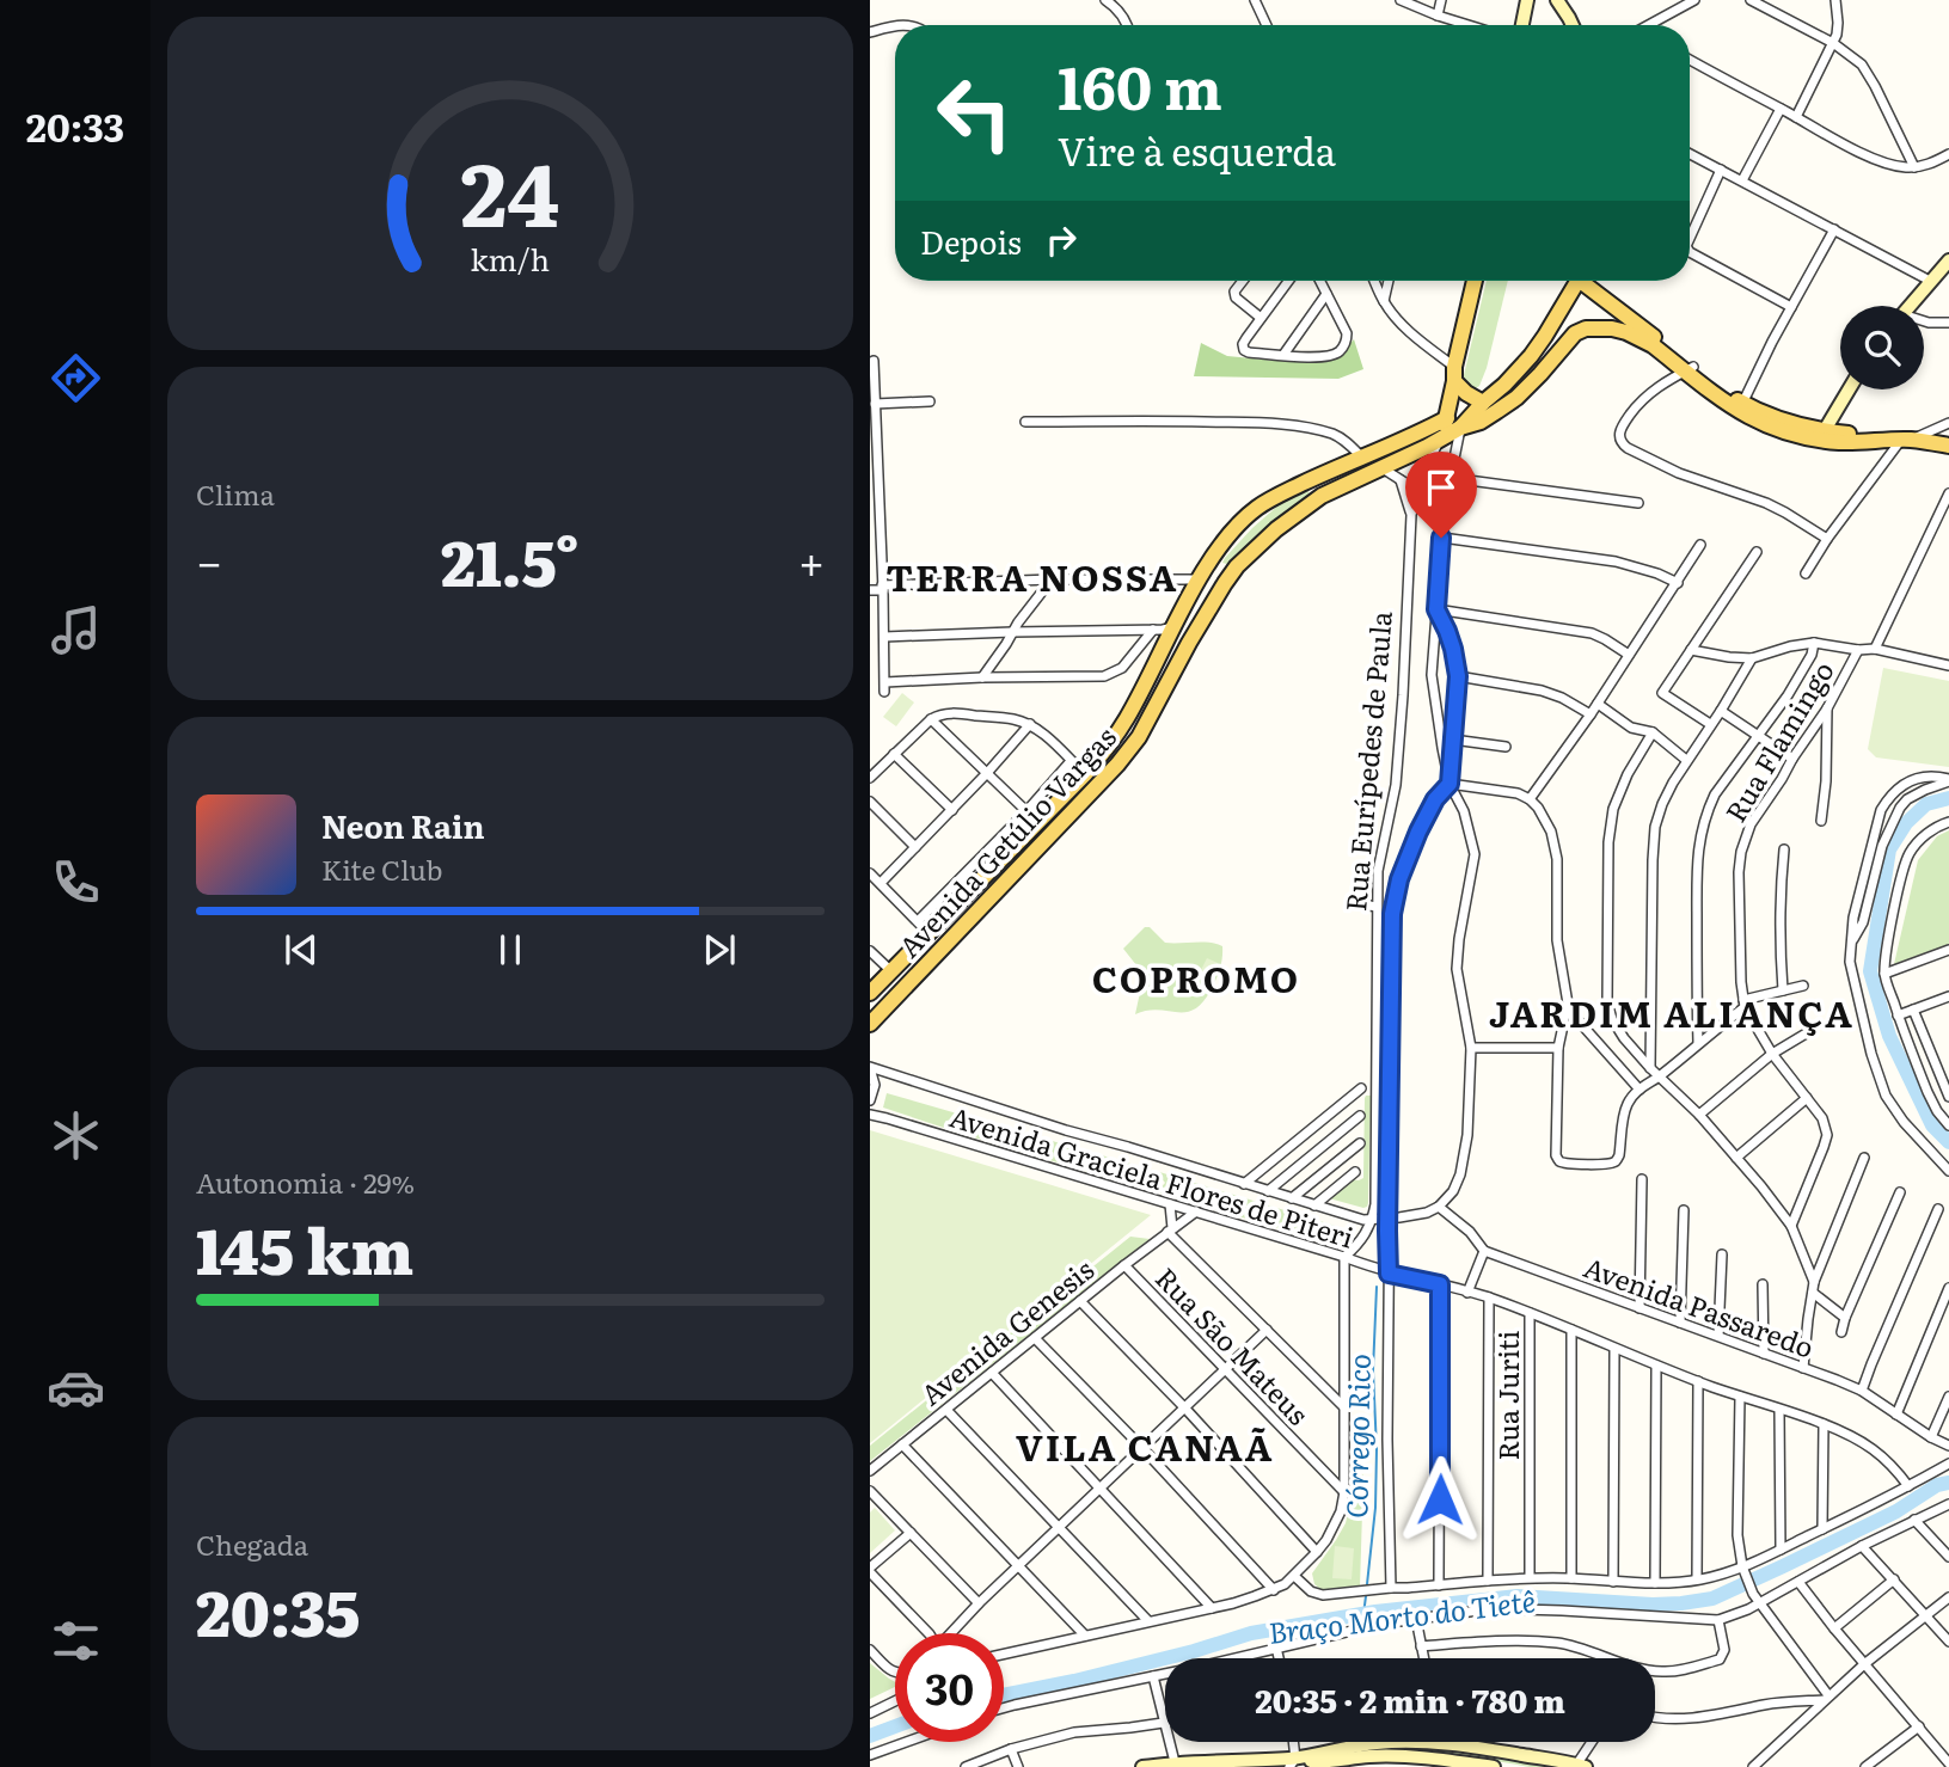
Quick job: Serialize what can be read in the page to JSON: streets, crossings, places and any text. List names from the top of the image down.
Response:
{
  "streets": {
    "main road": ["Rua Eurípedes de Paula", "Avenida Getúlio Vargas"],
    "street": [
      "Rua Flamingo",
      "Avenida Graciela Flores de Piteri",
      "Avenida Passaredo",
      "Avenida Genesis",
      "Rua São Mateus",
      "Rua Juriti"
    ]
  },
  "crossings": [
    ["Rua Eurípedes de Paula", "Avenida Getúlio Vargas"],
    ["Rua Eurípedes de Paula", "Avenida Graciela Flores de Piteri"],
    ["Avenida Graciela Flores de Piteri", "Avenida Passaredo"],
    ["Avenida Graciela Flores de Piteri", "Avenida Genesis"],
    ["Avenida Graciela Flores de Piteri", "Rua Juriti"],
    ["Avenida Genesis", "Rua São Mateus"]
  ],
  "districts": [
    "TERRA NOSSA",
    "COPROMO",
    "JARDIM ALIANÇA",
    "VILA CANAÃ"
  ],
  "water": ["Córrego Rico", "Braço Morto do Tietê"],
  "page": {
    "tabs": "20:33",
    "turn": ["160 m", "Vire à esquerda"],
    "then": "Depois",
    "tile": [
      "Clima",
      ["Autonomia · 29%", "145 km"],
      ["Chegada", "20:35"]
    ],
    "heat": ["−", "21.5°", "+"],
    "song": ["Neon Rain", "Kite Club"],
    "limit": "30",
    "trip": "20:35 · 2 min · 780 m",
    "gauge": ["24", "km/h"]
  }
}
